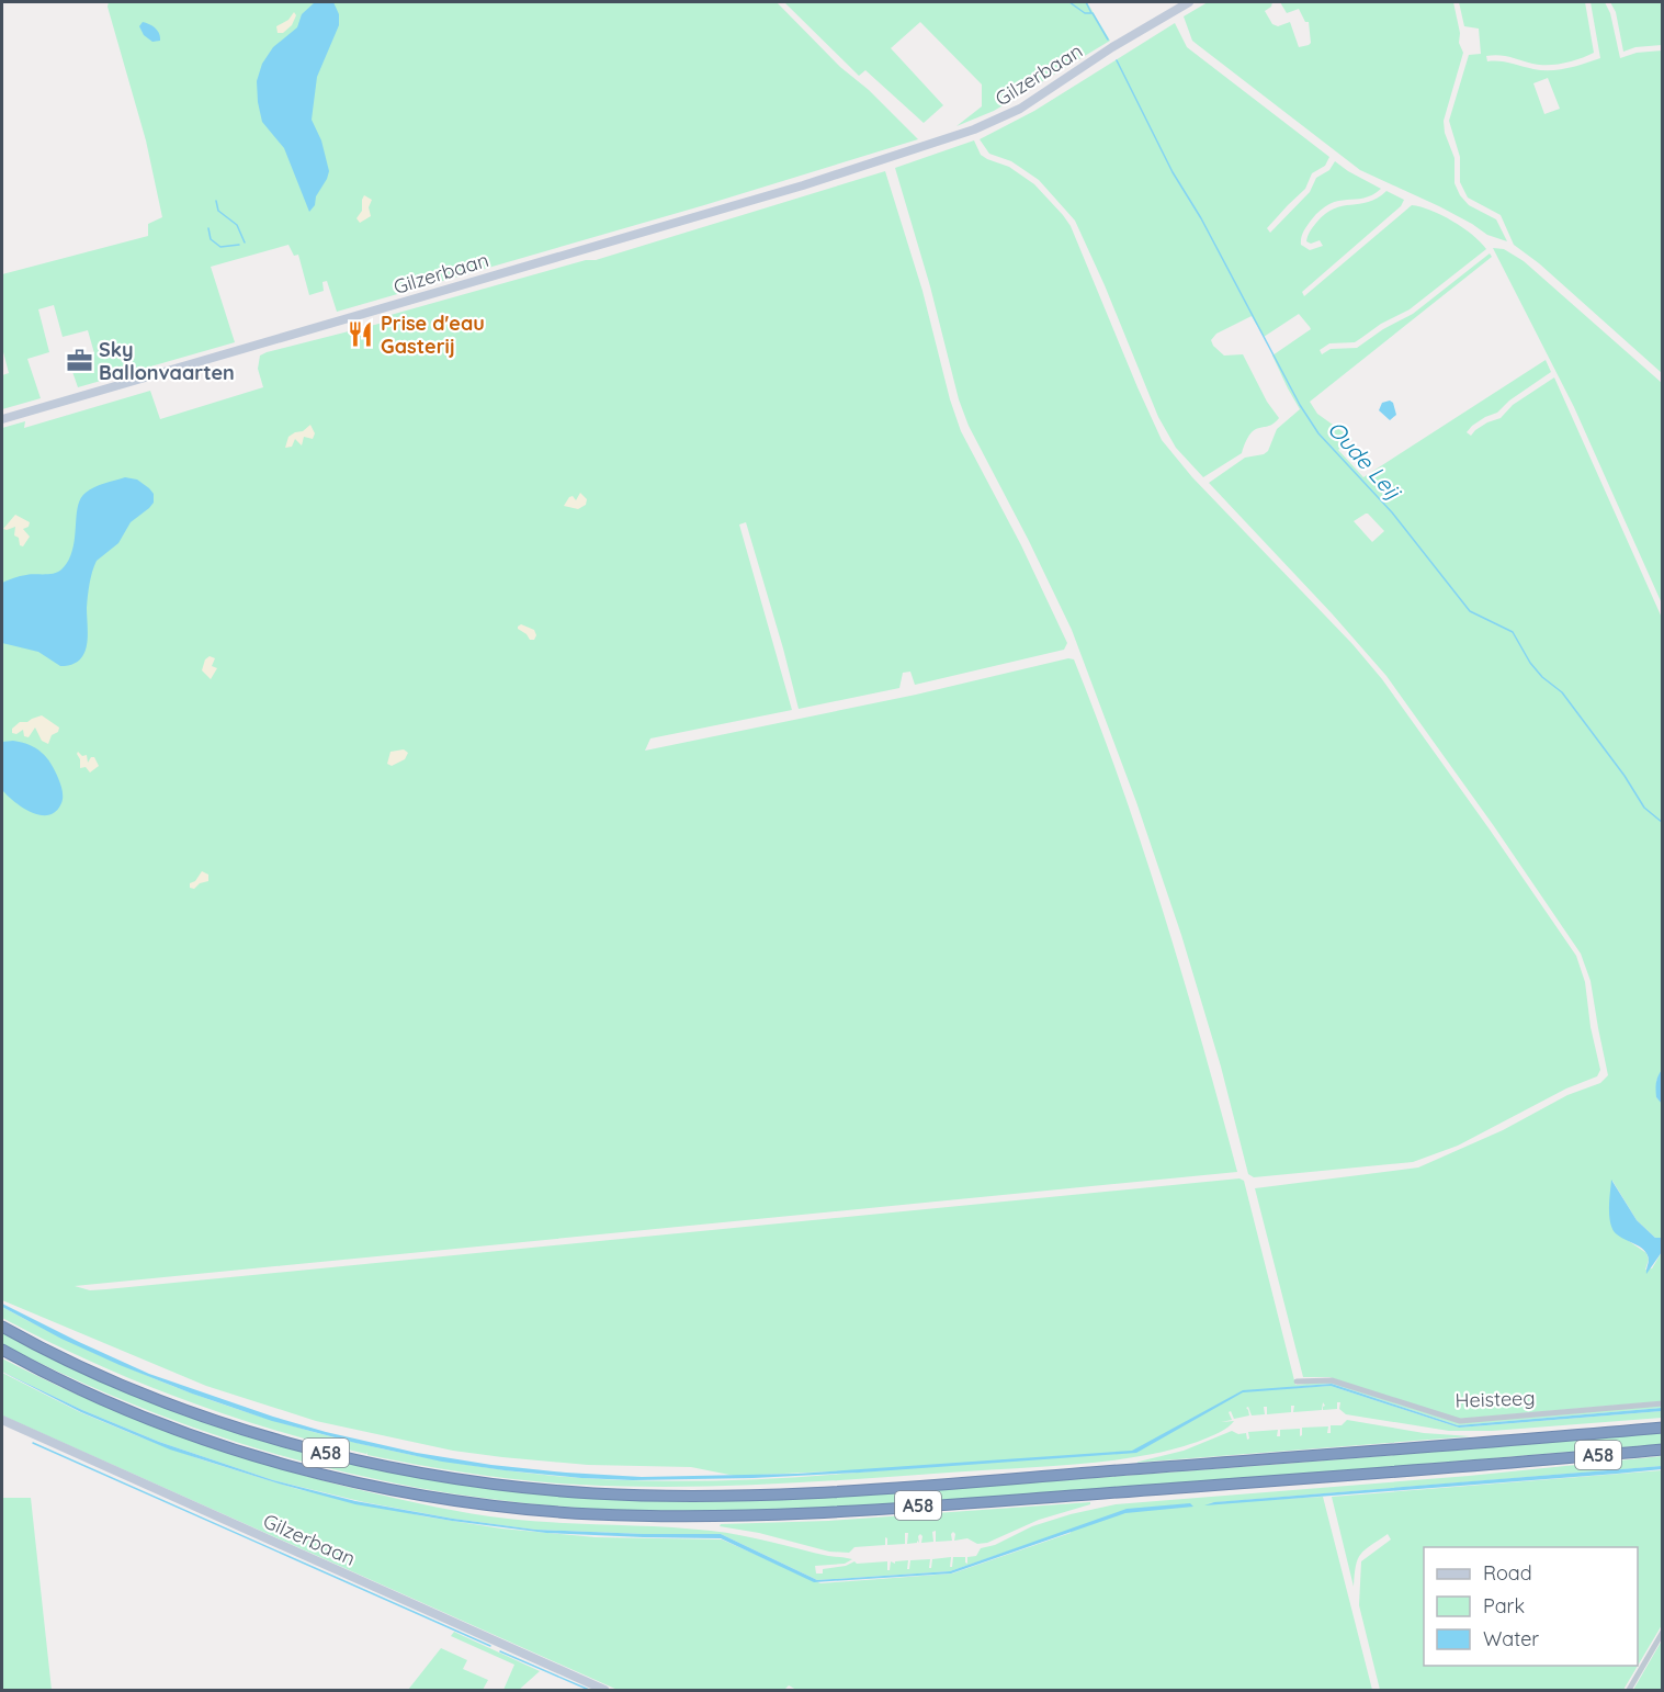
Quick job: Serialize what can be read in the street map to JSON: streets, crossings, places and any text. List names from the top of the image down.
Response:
{
  "streets": {
    "highway": ["A58"],
    "street": ["Gilzerbaan", "Heisteeg"]
  },
  "water": ["Oude Leij"],
  "places": {
    "restaurant": ["Prise d'eau Gasterij"],
    "office": ["Sky Ballonvaarten"]
  },
  "legend": ["Road", "Park", "Water"]
}
